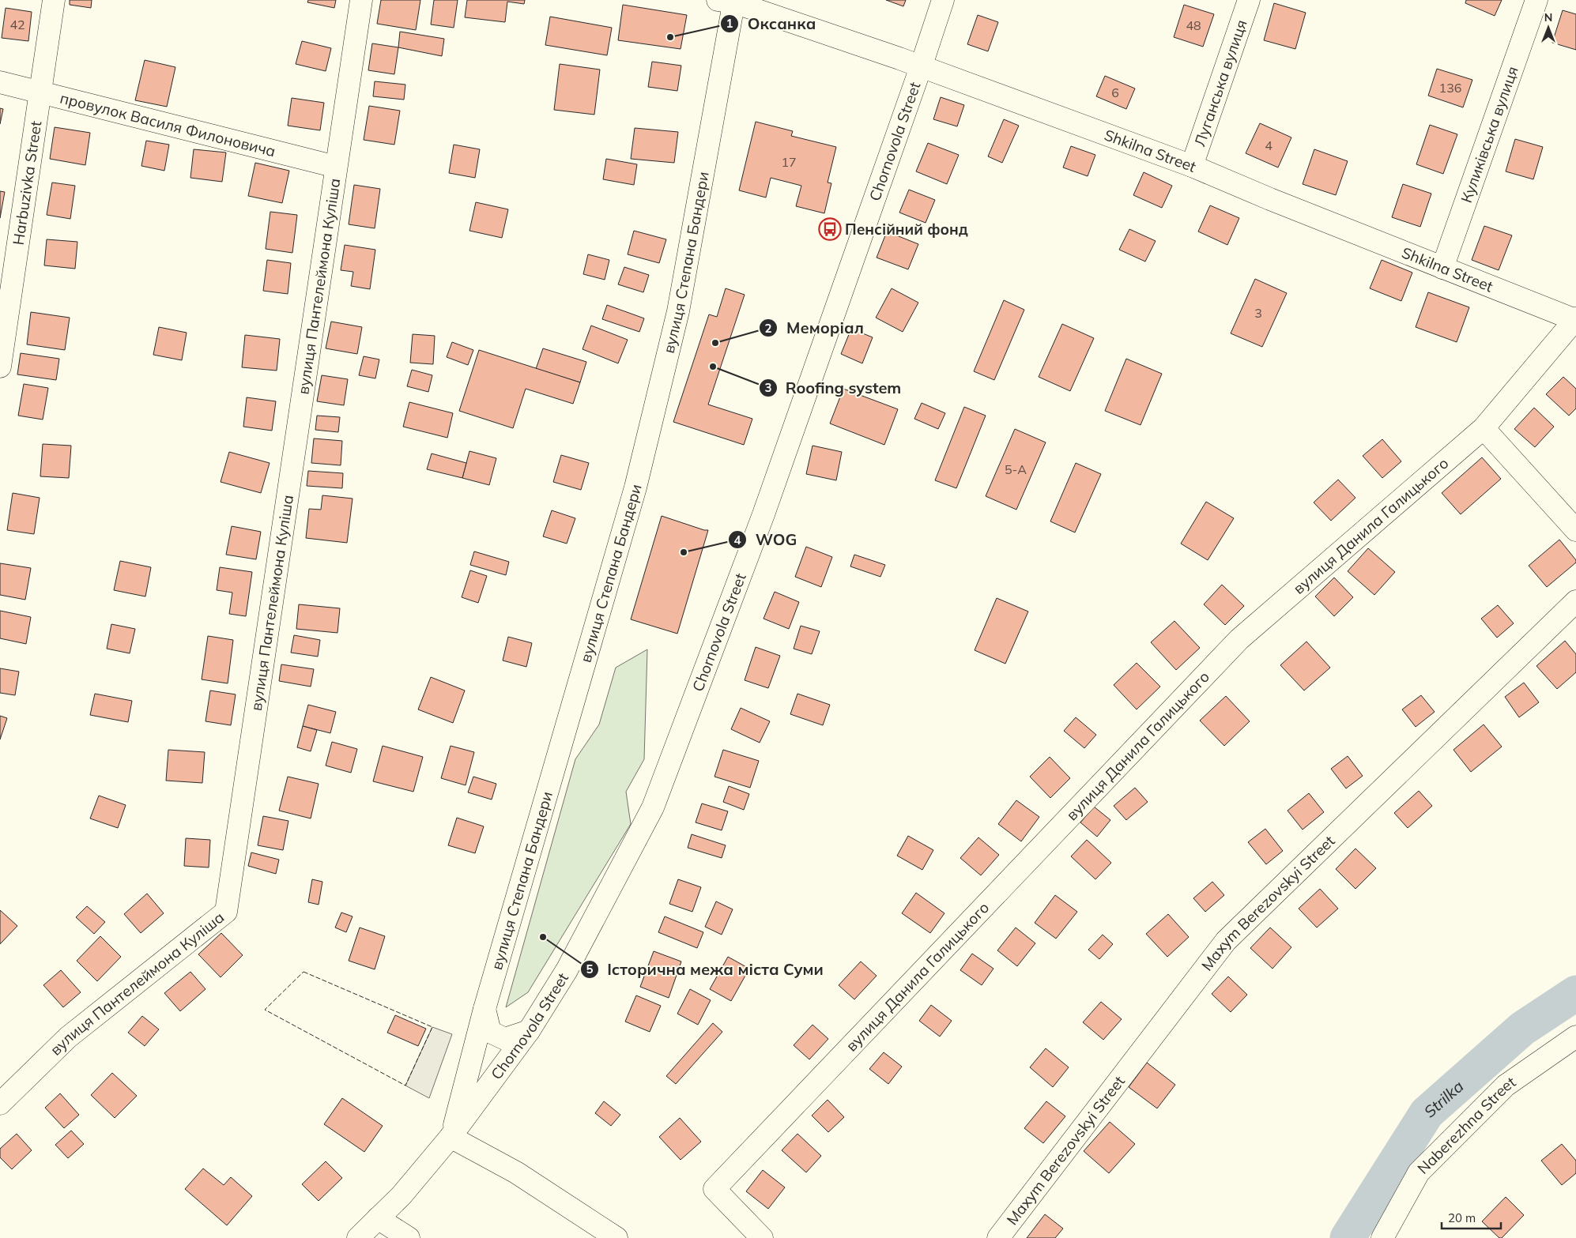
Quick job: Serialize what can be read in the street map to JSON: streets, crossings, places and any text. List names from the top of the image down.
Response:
{
  "streets": {
    "street": [
      "Луганська вулиця",
      "провулок Василя Филоновича",
      "Куликівська вулиця",
      "Chornovola Street",
      "Shkilna Street",
      "Harbuzivka Street",
      "вулиця Степана Бандери",
      "вулиця Пантелеймона Куліша",
      "вулиця Данила Галицького",
      "Maxym Berezovskyi Street",
      "Naberezhna Street"
    ]
  },
  "crossings": [
    ["Луганська вулиця", "Shkilna Street"],
    ["провулок Василя Филоновича", "Harbuzivka Street"],
    ["провулок Василя Филоновича", "вулиця Пантелеймона Куліша"],
    ["Куликівська вулиця", "Shkilna Street"],
    ["Chornovola Street", "Shkilna Street"],
    ["Chornovola Street", "вулиця Степана Бандери"],
    ["Shkilna Street", "вулиця Степана Бандери"],
    ["Shkilna Street", "вулиця Данила Галицького"]
  ],
  "water": ["Strilka"],
  "places": {
    "other": [
      "Оксанка",
      "Меморіал",
      "Roofing system",
      "WOG",
      "Історична межа міста Суми"
    ],
    "bus stop": ["Пенсійний фонд"]
  },
  "house_numbers": [
    "42",
    "48",
    "136",
    "6",
    "4",
    "17",
    "3",
    "5-А"
  ],
  "scale_bar": "20 m",
  "north": "top"
}
